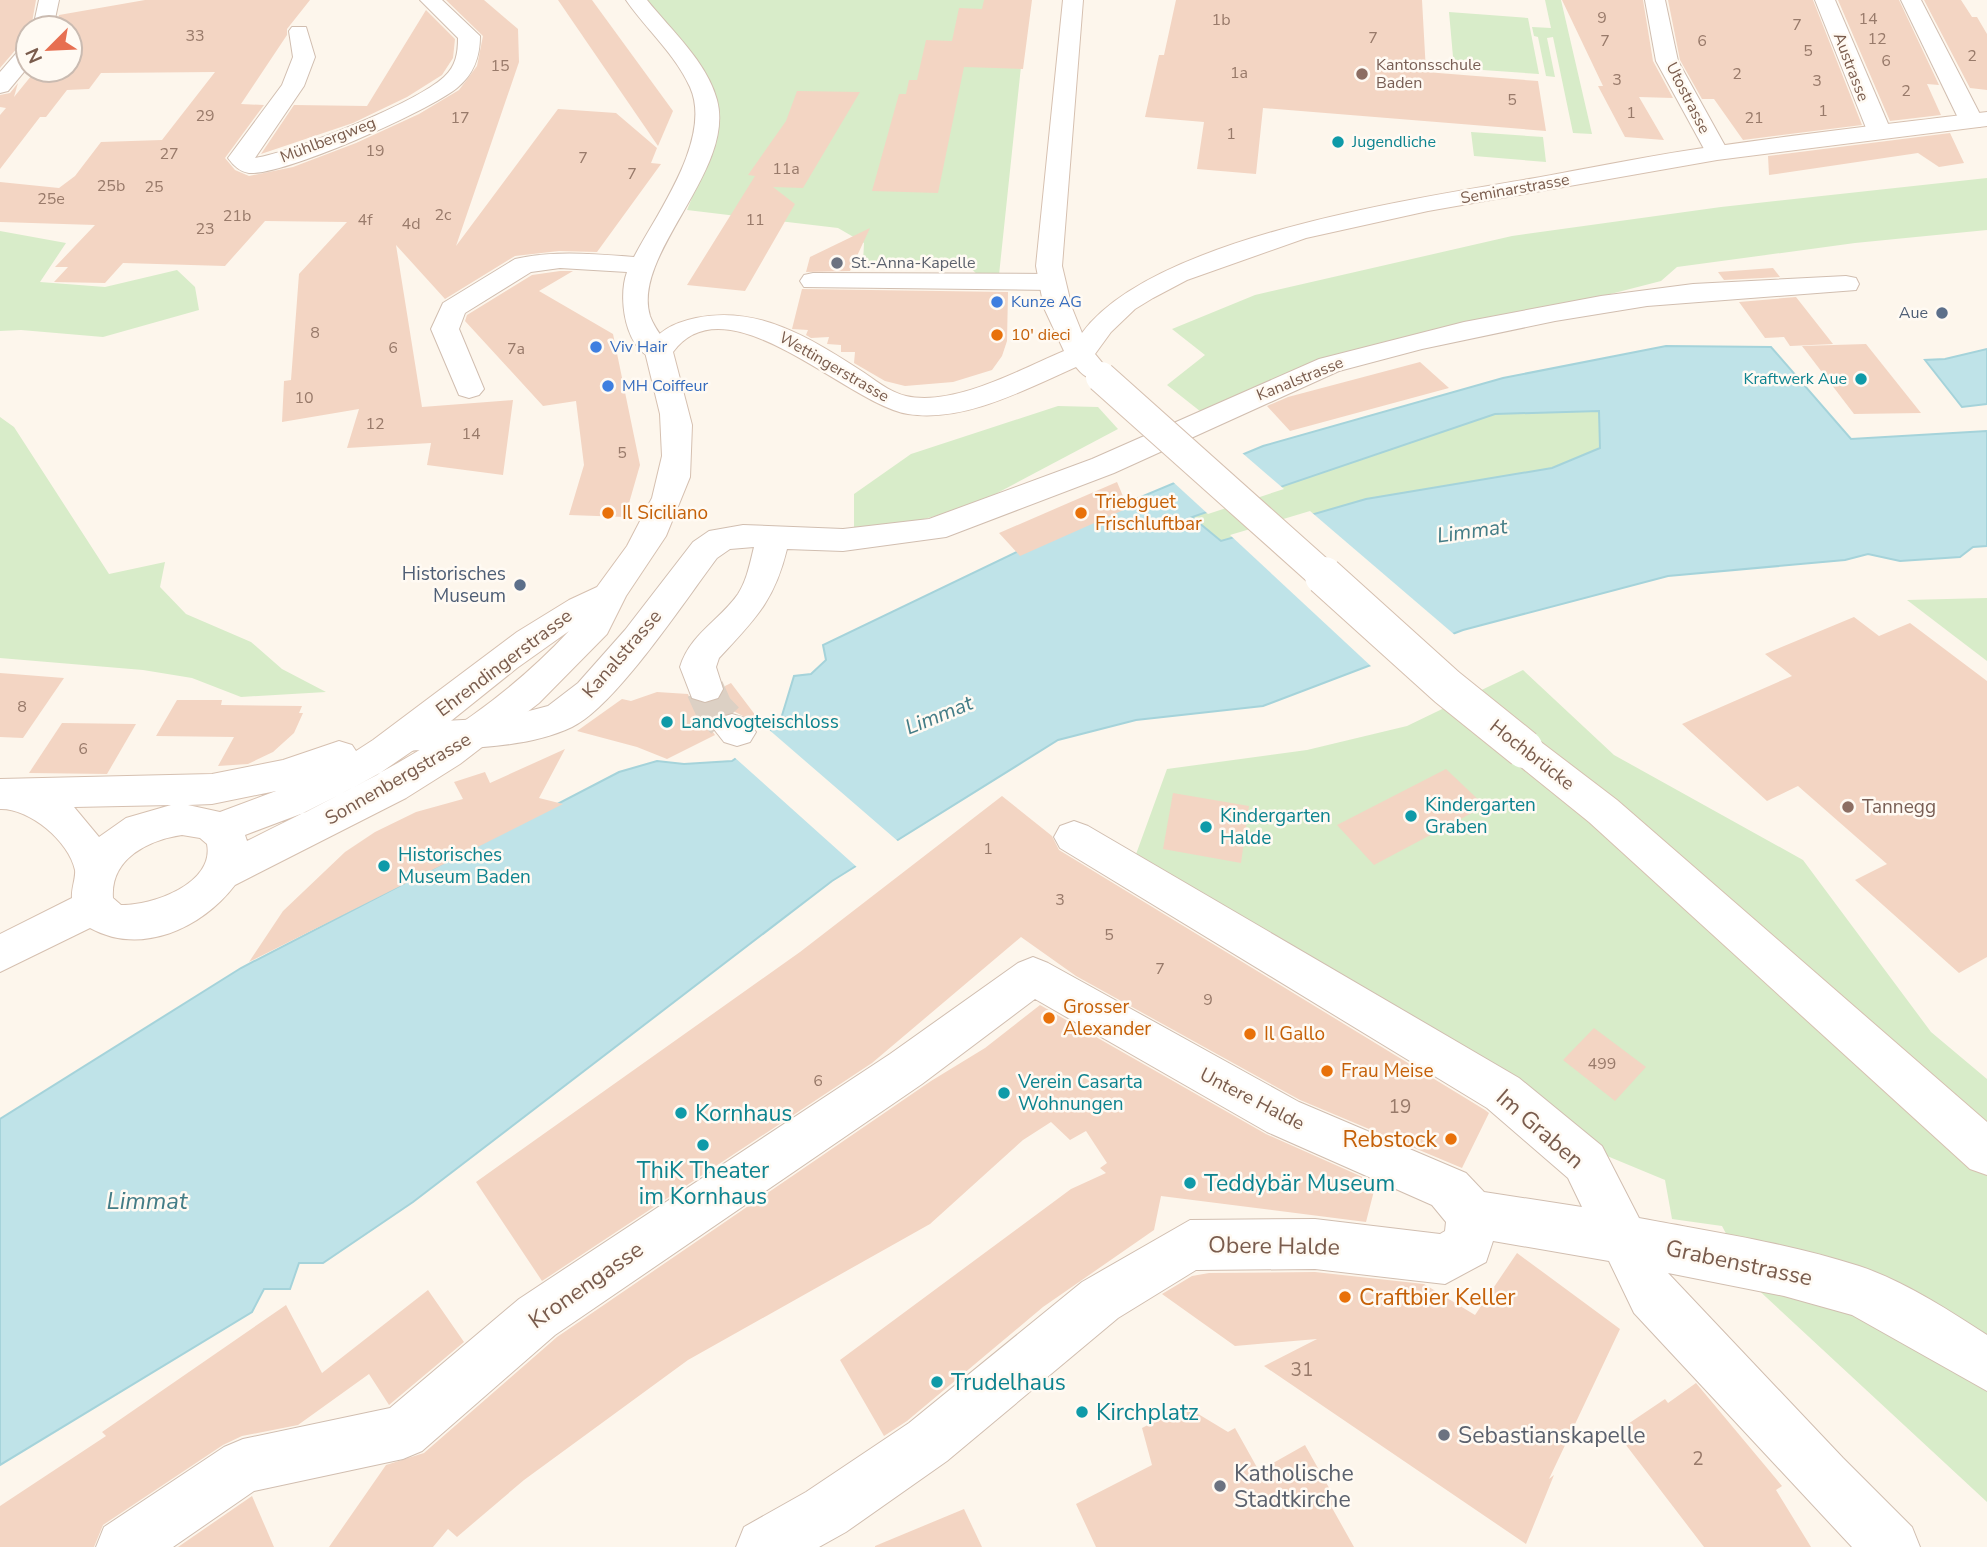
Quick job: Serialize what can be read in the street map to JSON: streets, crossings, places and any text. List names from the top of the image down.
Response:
{
  "streets": {
    "street": [
      "Austrasse",
      "Utostrasse",
      "Mühlbergweg",
      "Seminarstrasse",
      "Wettingerstrasse",
      "Kanalstrasse",
      "Ehrendingerstrasse",
      "Hochbrücke",
      "Sonnenbergstrasse",
      "Untere Halde",
      "Im Graben",
      "Obere Halde",
      "Grabenstrasse",
      "Kronengasse"
    ]
  },
  "crossings": [
    ["Austrasse", "Seminarstrasse"],
    ["Utostrasse", "Seminarstrasse"],
    ["Seminarstrasse", "Wettingerstrasse"],
    ["Seminarstrasse", "Hochbrücke"],
    ["Wettingerstrasse", "Hochbrücke"],
    ["Kanalstrasse", "Ehrendingerstrasse"],
    ["Kanalstrasse", "Sonnenbergstrasse"],
    ["Ehrendingerstrasse", "Sonnenbergstrasse"],
    ["Untere Halde", "Obere Halde"],
    ["Untere Halde", "Grabenstrasse"],
    ["Untere Halde", "Kronengasse"],
    ["Im Graben", "Grabenstrasse"],
    ["Obere Halde", "Grabenstrasse"]
  ],
  "water": ["Limmat"],
  "places": [
    "Kantonsschule Baden",
    "Jugendliche",
    "St.-Anna-Kapelle",
    "Kunze AG",
    "Aue",
    "10' dieci",
    "Viv Hair",
    "Kraftwerk Aue",
    "MH Coiffeur",
    "Il Siciliano",
    "Triebguet Frischluftbar",
    "Historisches Museum",
    "Landvogteischloss",
    "Tannegg",
    "Kindergarten Graben",
    "Kindergarten Halde",
    "Historisches Museum Baden",
    "Grosser Alexander",
    "Il Gallo",
    "Frau Meise",
    "Verein Casarta Wohnungen",
    "Kornhaus",
    "Rebstock",
    "ThiK Theater im Kornhaus",
    "Teddybär Museum",
    "Craftbier Keller",
    "Trudelhaus",
    "Kirchplatz",
    "Sebastianskapelle",
    "Katholische Stadtkirche"
  ],
  "house_numbers": [
    "9",
    "14",
    "1b",
    "7",
    "33",
    "7",
    "12",
    "7",
    "6",
    "5",
    "2",
    "6",
    "15",
    "1a",
    "2",
    "3",
    "3",
    "2",
    "5",
    "1",
    "1",
    "29",
    "17",
    "21",
    "1",
    "19",
    "27",
    "7",
    "11a",
    "7",
    "25b",
    "25",
    "25e",
    "2c",
    "21b",
    "4f",
    "11",
    "4d",
    "23",
    "8",
    "6",
    "7a",
    "10",
    "12",
    "14",
    "5",
    "8",
    "6",
    "1",
    "3",
    "5",
    "7",
    "9",
    "499",
    "6",
    "19",
    "31",
    "2"
  ],
  "north": "bottom left"
}
